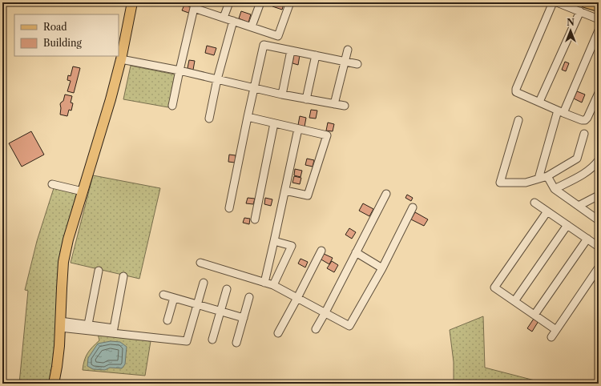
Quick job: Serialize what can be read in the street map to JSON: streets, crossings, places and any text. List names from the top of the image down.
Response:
{
  "legend": ["Road", "Building"],
  "north": "top"
}
